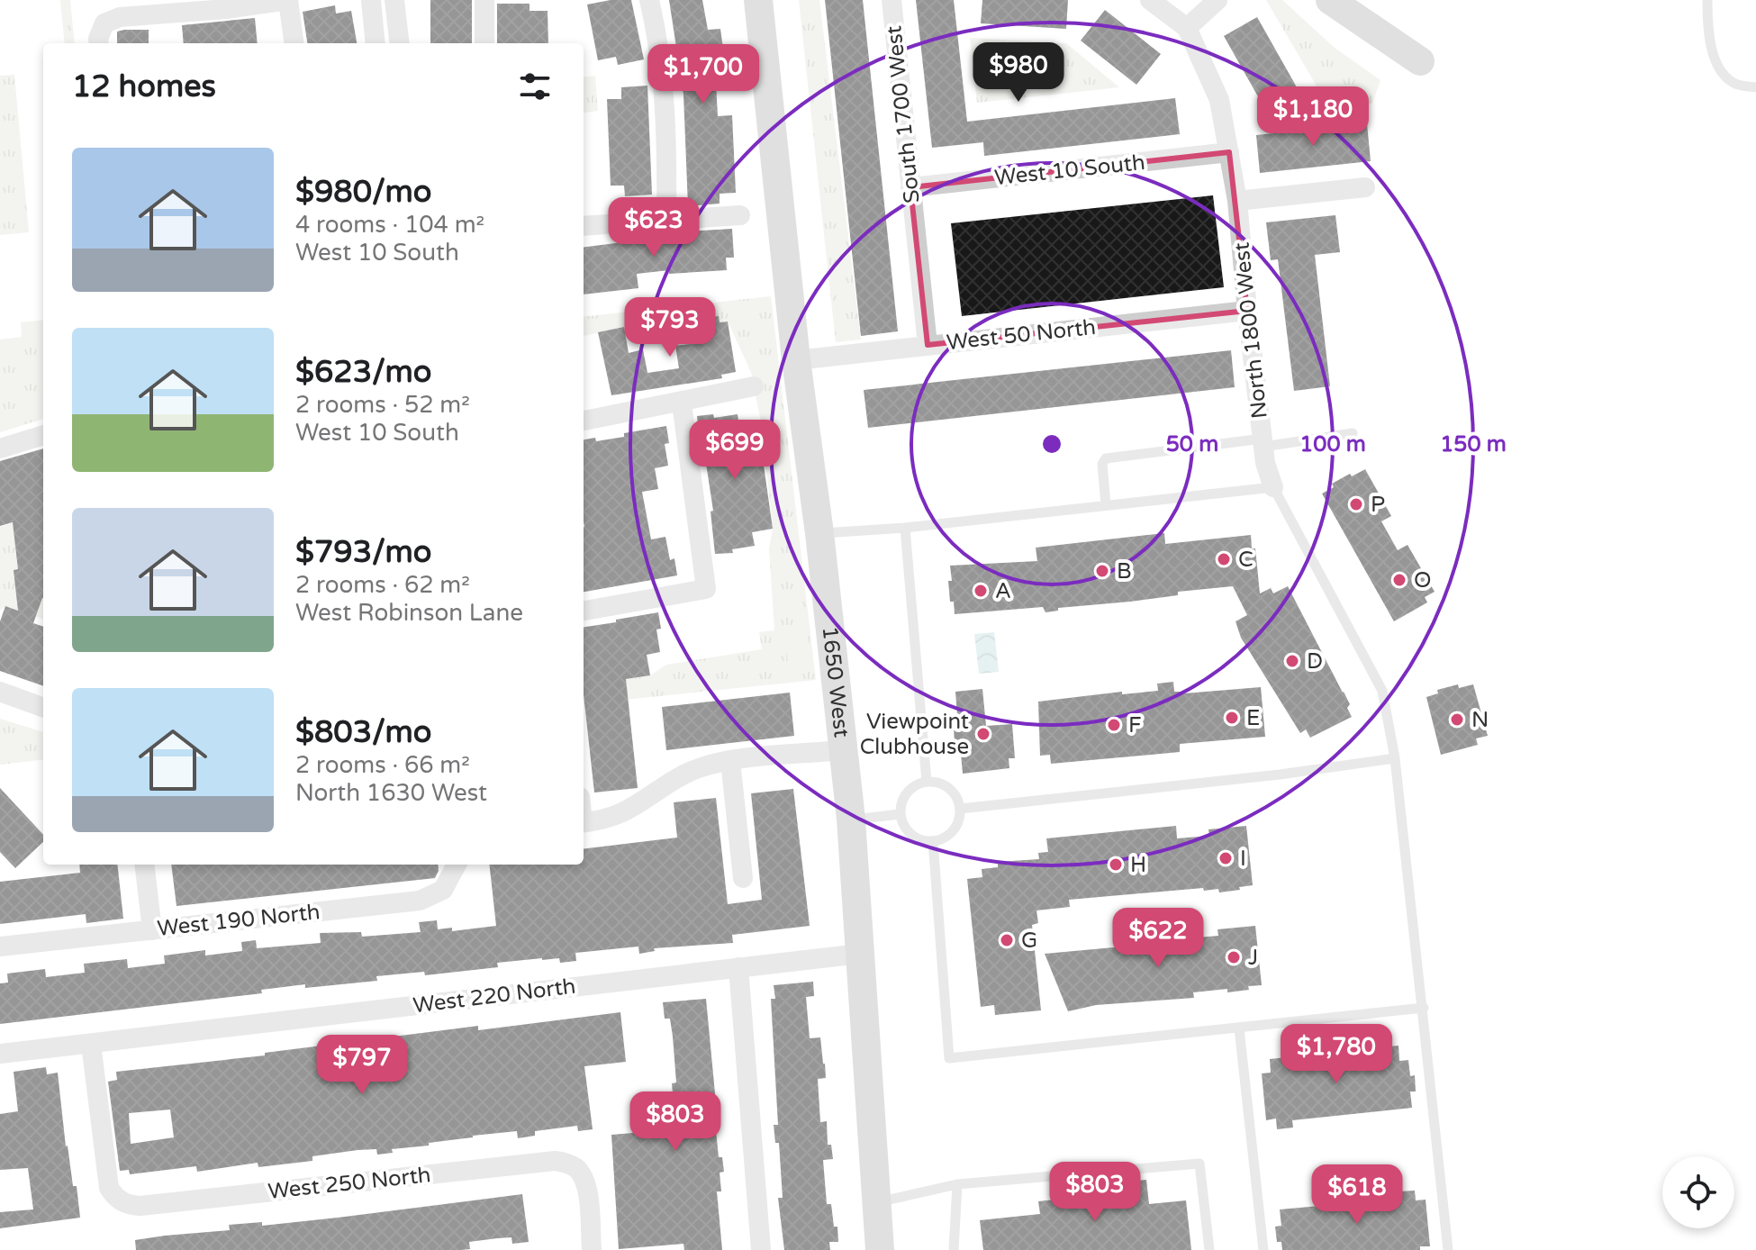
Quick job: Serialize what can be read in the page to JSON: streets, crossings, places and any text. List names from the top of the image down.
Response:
{
  "streets": {
    "street": [
      "South 1700 West",
      "West 10 South",
      "North 1800 West",
      "West 50 North",
      "1650 West",
      "West 190 North",
      "West 220 North",
      "West 250 North"
    ]
  },
  "crossings": [
    ["South 1700 West", "West 10 South"],
    ["South 1700 West", "West 50 North"],
    ["West 10 South", "North 1800 West"],
    ["North 1800 West", "West 50 North"],
    ["West 50 North", "1650 West"],
    ["1650 West", "West 220 North"],
    ["West 220 North", "West 250 North"]
  ],
  "places": [
    "P",
    "C",
    "B",
    "O",
    "A",
    "D",
    "E",
    "N",
    "F",
    "Viewpoint Clubhouse",
    "I",
    "H",
    "G",
    "J"
  ],
  "page": {
    "price": [
      "$980",
      "$1,700",
      "$1,180",
      "$623",
      "$793",
      "$699",
      "$622",
      "$1,780",
      "$797",
      "$803",
      "$803",
      "$618"
    ],
    "heading": "12 homes",
    "list": [
      {
        "name": "$980/mo",
        "note": "4 rooms · 104 m² · West 10 South"
      },
      {
        "name": "$623/mo",
        "note": "2 rooms · 52 m² · West 10 South"
      },
      {
        "name": "$793/mo",
        "note": "2 rooms · 62 m² · West Robinson Lane"
      },
      {
        "name": "$803/mo",
        "note": "2 rooms · 66 m² · North 1630 West"
      }
    ]
  },
  "rings": ["50 m", "100 m", "150 m"]
}
